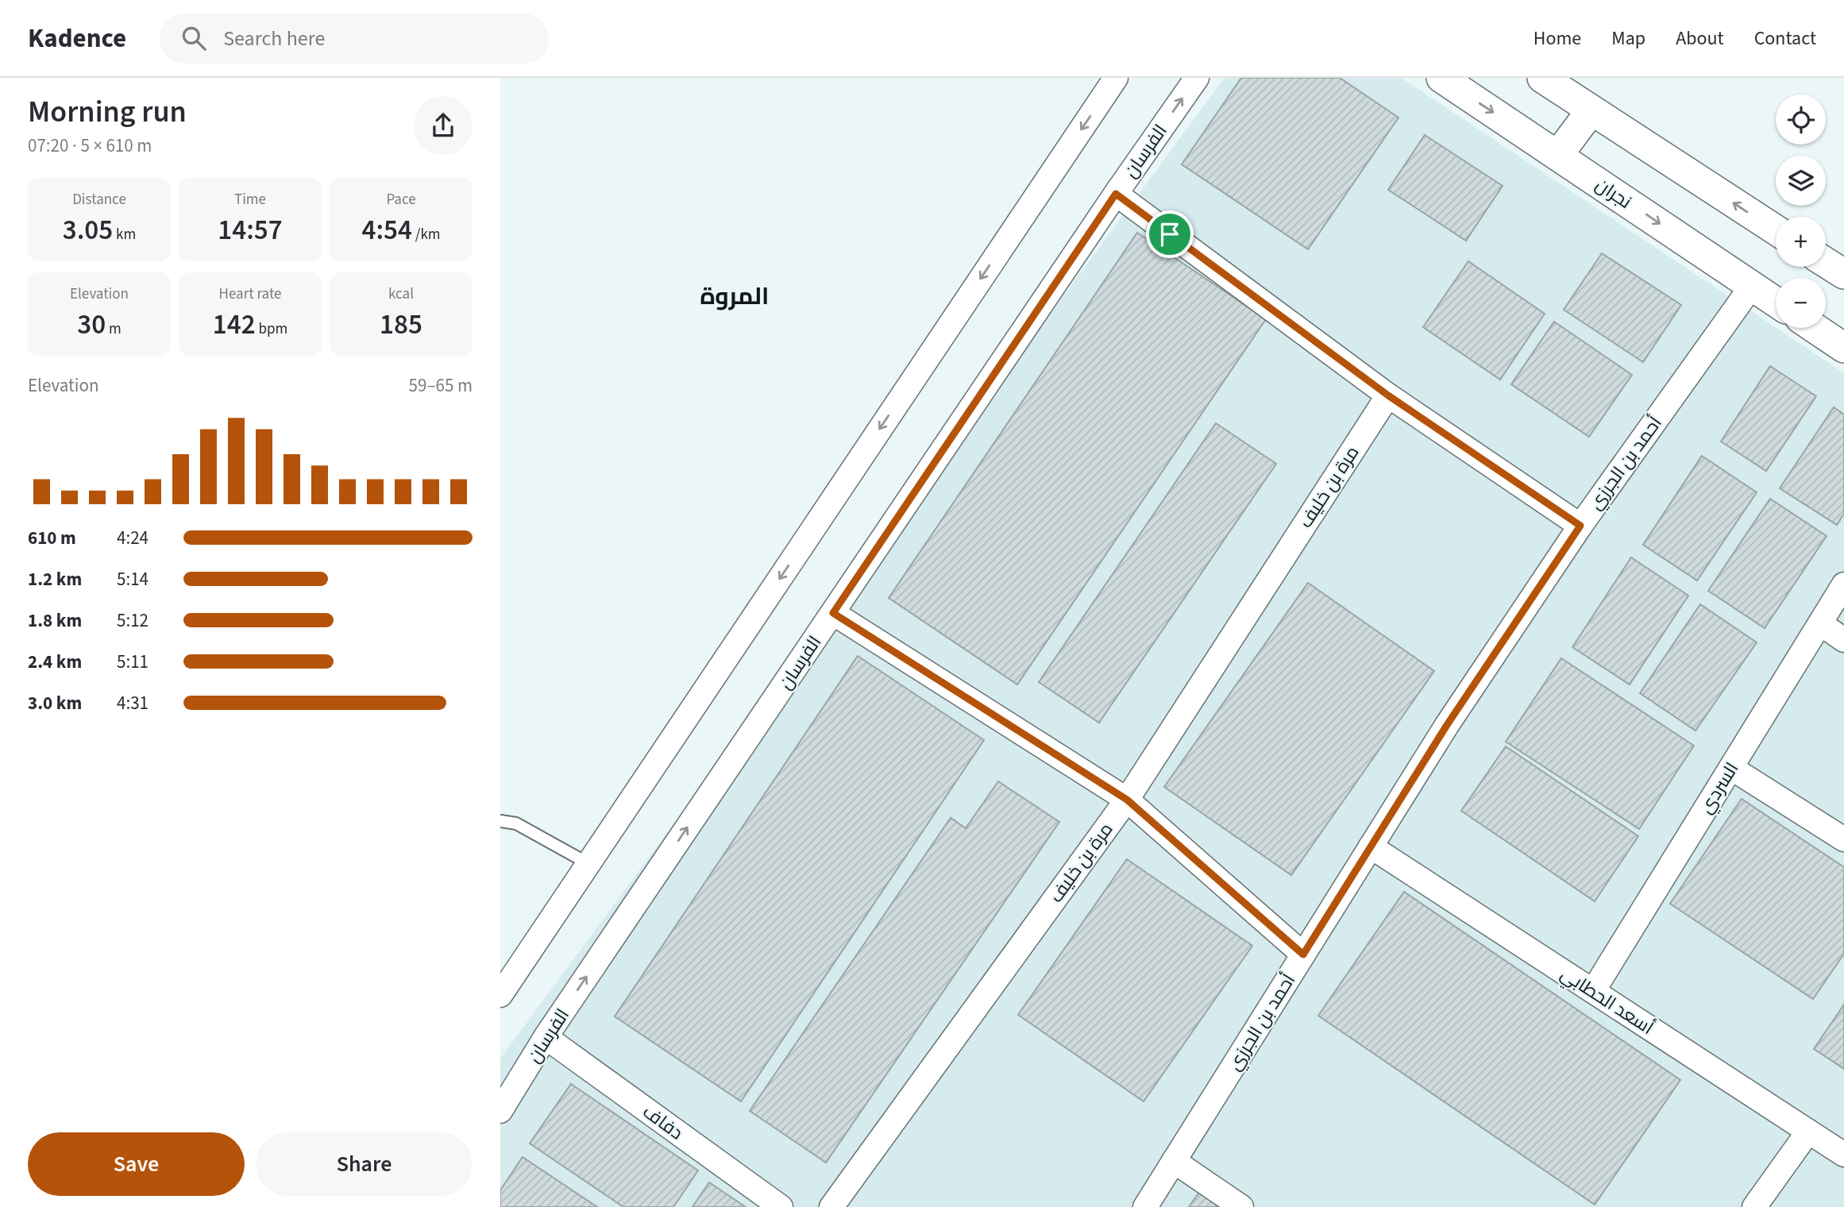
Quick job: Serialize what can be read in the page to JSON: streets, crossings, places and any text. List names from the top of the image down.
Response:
{
  "streets": {
    "street": [
      "الفرسان",
      "نجران",
      "أحمد بن الجرزي",
      "مرة بن خليف",
      "السردي",
      "أسعد الحطابي",
      "دفاف"
    ]
  },
  "crossings": [
    ["الفرسان", "دفاف"],
    ["نجران", "أحمد بن الجرزي"],
    ["أحمد بن الجرزي", "أسعد الحطابي"],
    ["السردي", "أسعد الحطابي"]
  ],
  "districts": ["المروة"],
  "page": {
    "header": "Kadence",
    "search": "Search here",
    "nav": [
      "Home",
      "Map",
      "About",
      "Contact"
    ],
    "heading": ["Morning run", "07:20 · 5 × 610 m"],
    "map_buttons": ["+", "−"],
    "stats": [
      ["Distance", "3.05 km"],
      ["Time", "14:57"],
      ["Pace", "4:54 /km"],
      ["Elevation", "30 m"],
      ["Heart rate", "142 bpm"],
      ["kcal", "185"]
    ],
    "chart": ["Elevation", "59–65 m"],
    "list": [
      {
        "name": "610 m",
        "note": "4:24"
      },
      {
        "name": "1.2 km",
        "note": "5:14"
      },
      {
        "name": "1.8 km",
        "note": "5:12"
      },
      {
        "name": "2.4 km",
        "note": "5:11"
      },
      {
        "name": "3.0 km",
        "note": "4:31"
      }
    ],
    "buttons": ["Save", "Share"]
  }
}
